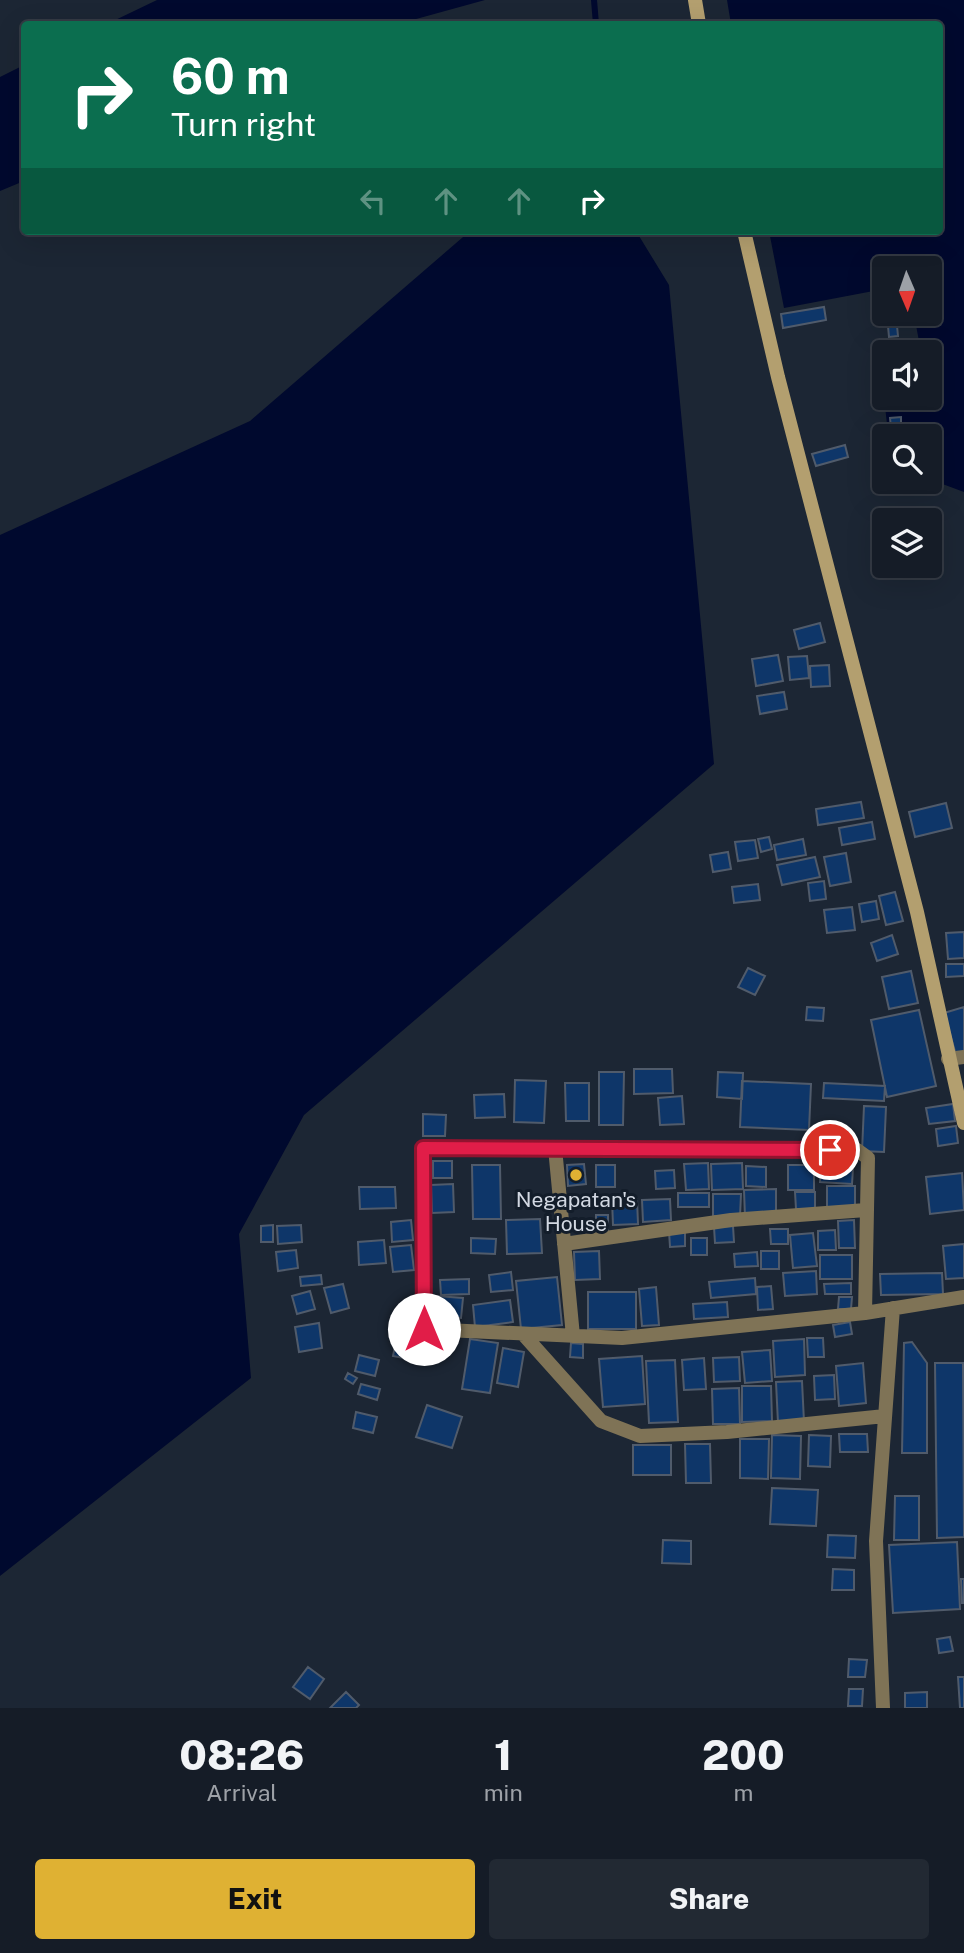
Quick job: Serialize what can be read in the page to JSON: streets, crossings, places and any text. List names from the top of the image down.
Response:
{
  "places": ["Negapatan's House"],
  "north": "bottom",
  "page": {
    "turn": ["60 m", "Turn right"],
    "eta": [
      "08:26",
      "Arrival",
      "1",
      "min",
      "200",
      "m"
    ],
    "buttons": ["Exit", "Share"]
  }
}
